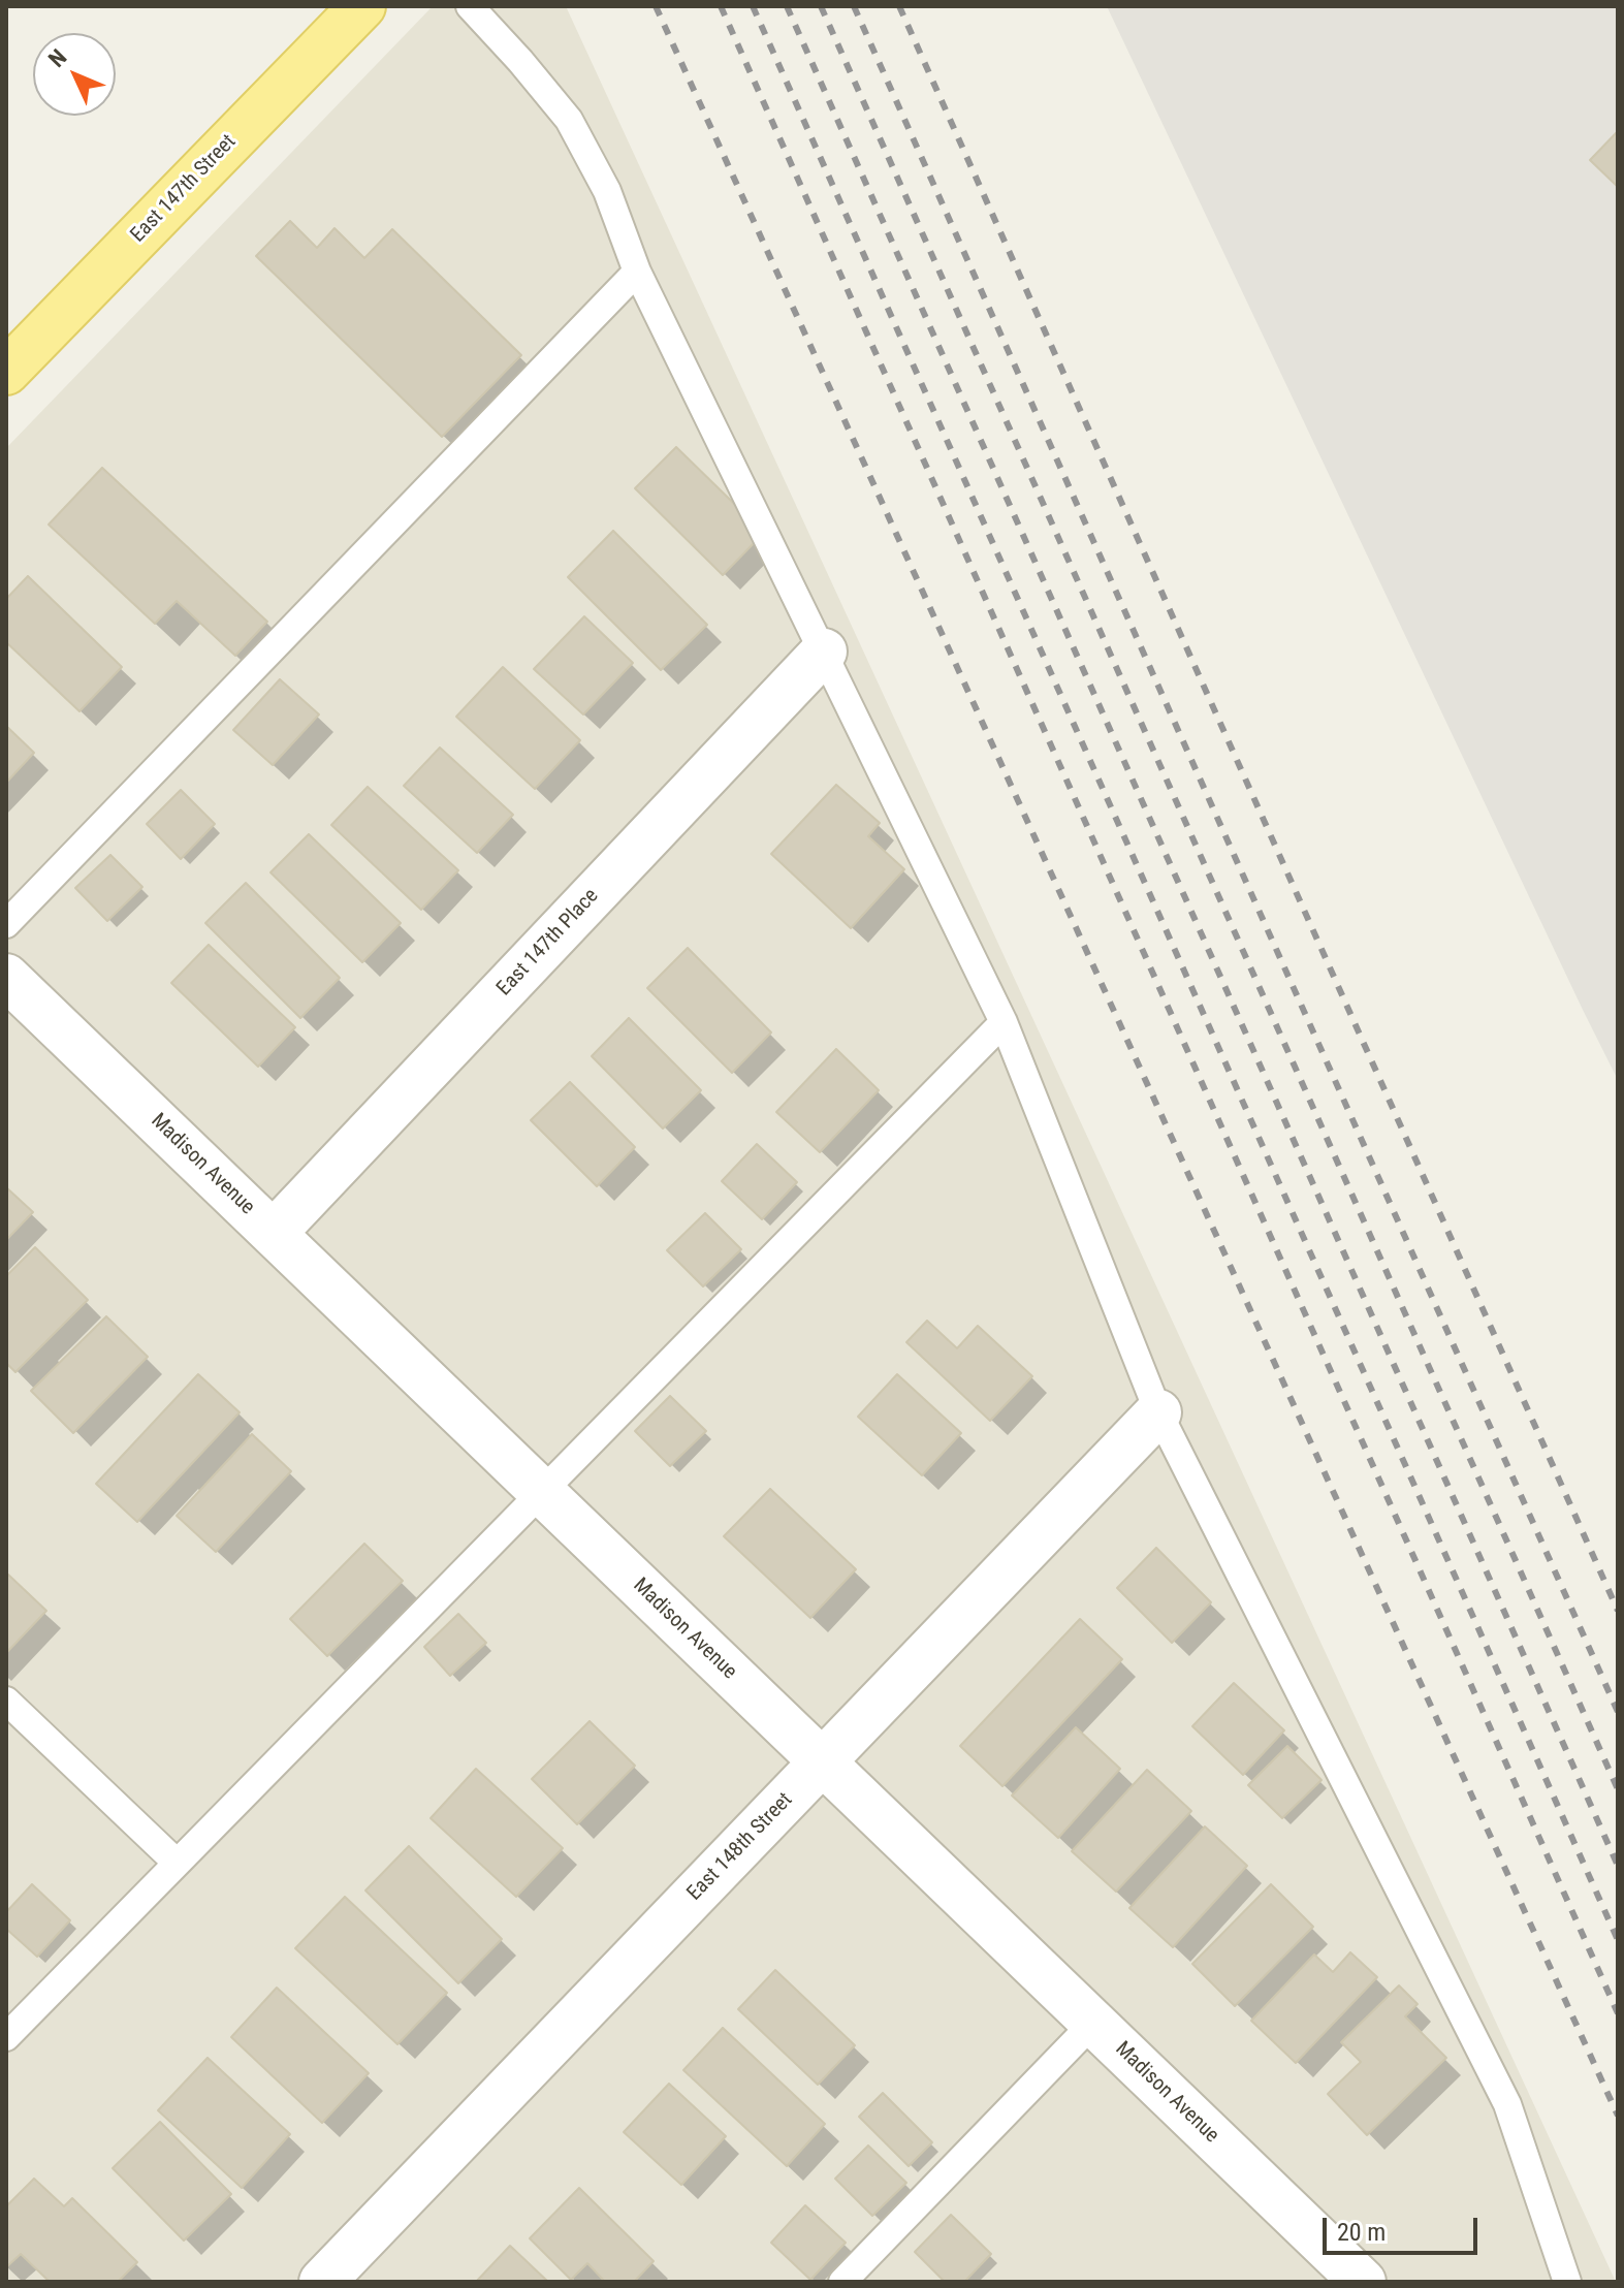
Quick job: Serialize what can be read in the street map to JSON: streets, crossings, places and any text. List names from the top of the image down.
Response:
{
  "streets": {
    "main road": ["East 147th Street"],
    "street": ["East 147th Place", "Madison Avenue", "East 148th Street"]
  },
  "crossings": [
    ["East 147th Place", "Madison Avenue"],
    ["Madison Avenue", "East 148th Street"]
  ],
  "scale_bar": "20 m",
  "north": "top left"
}
